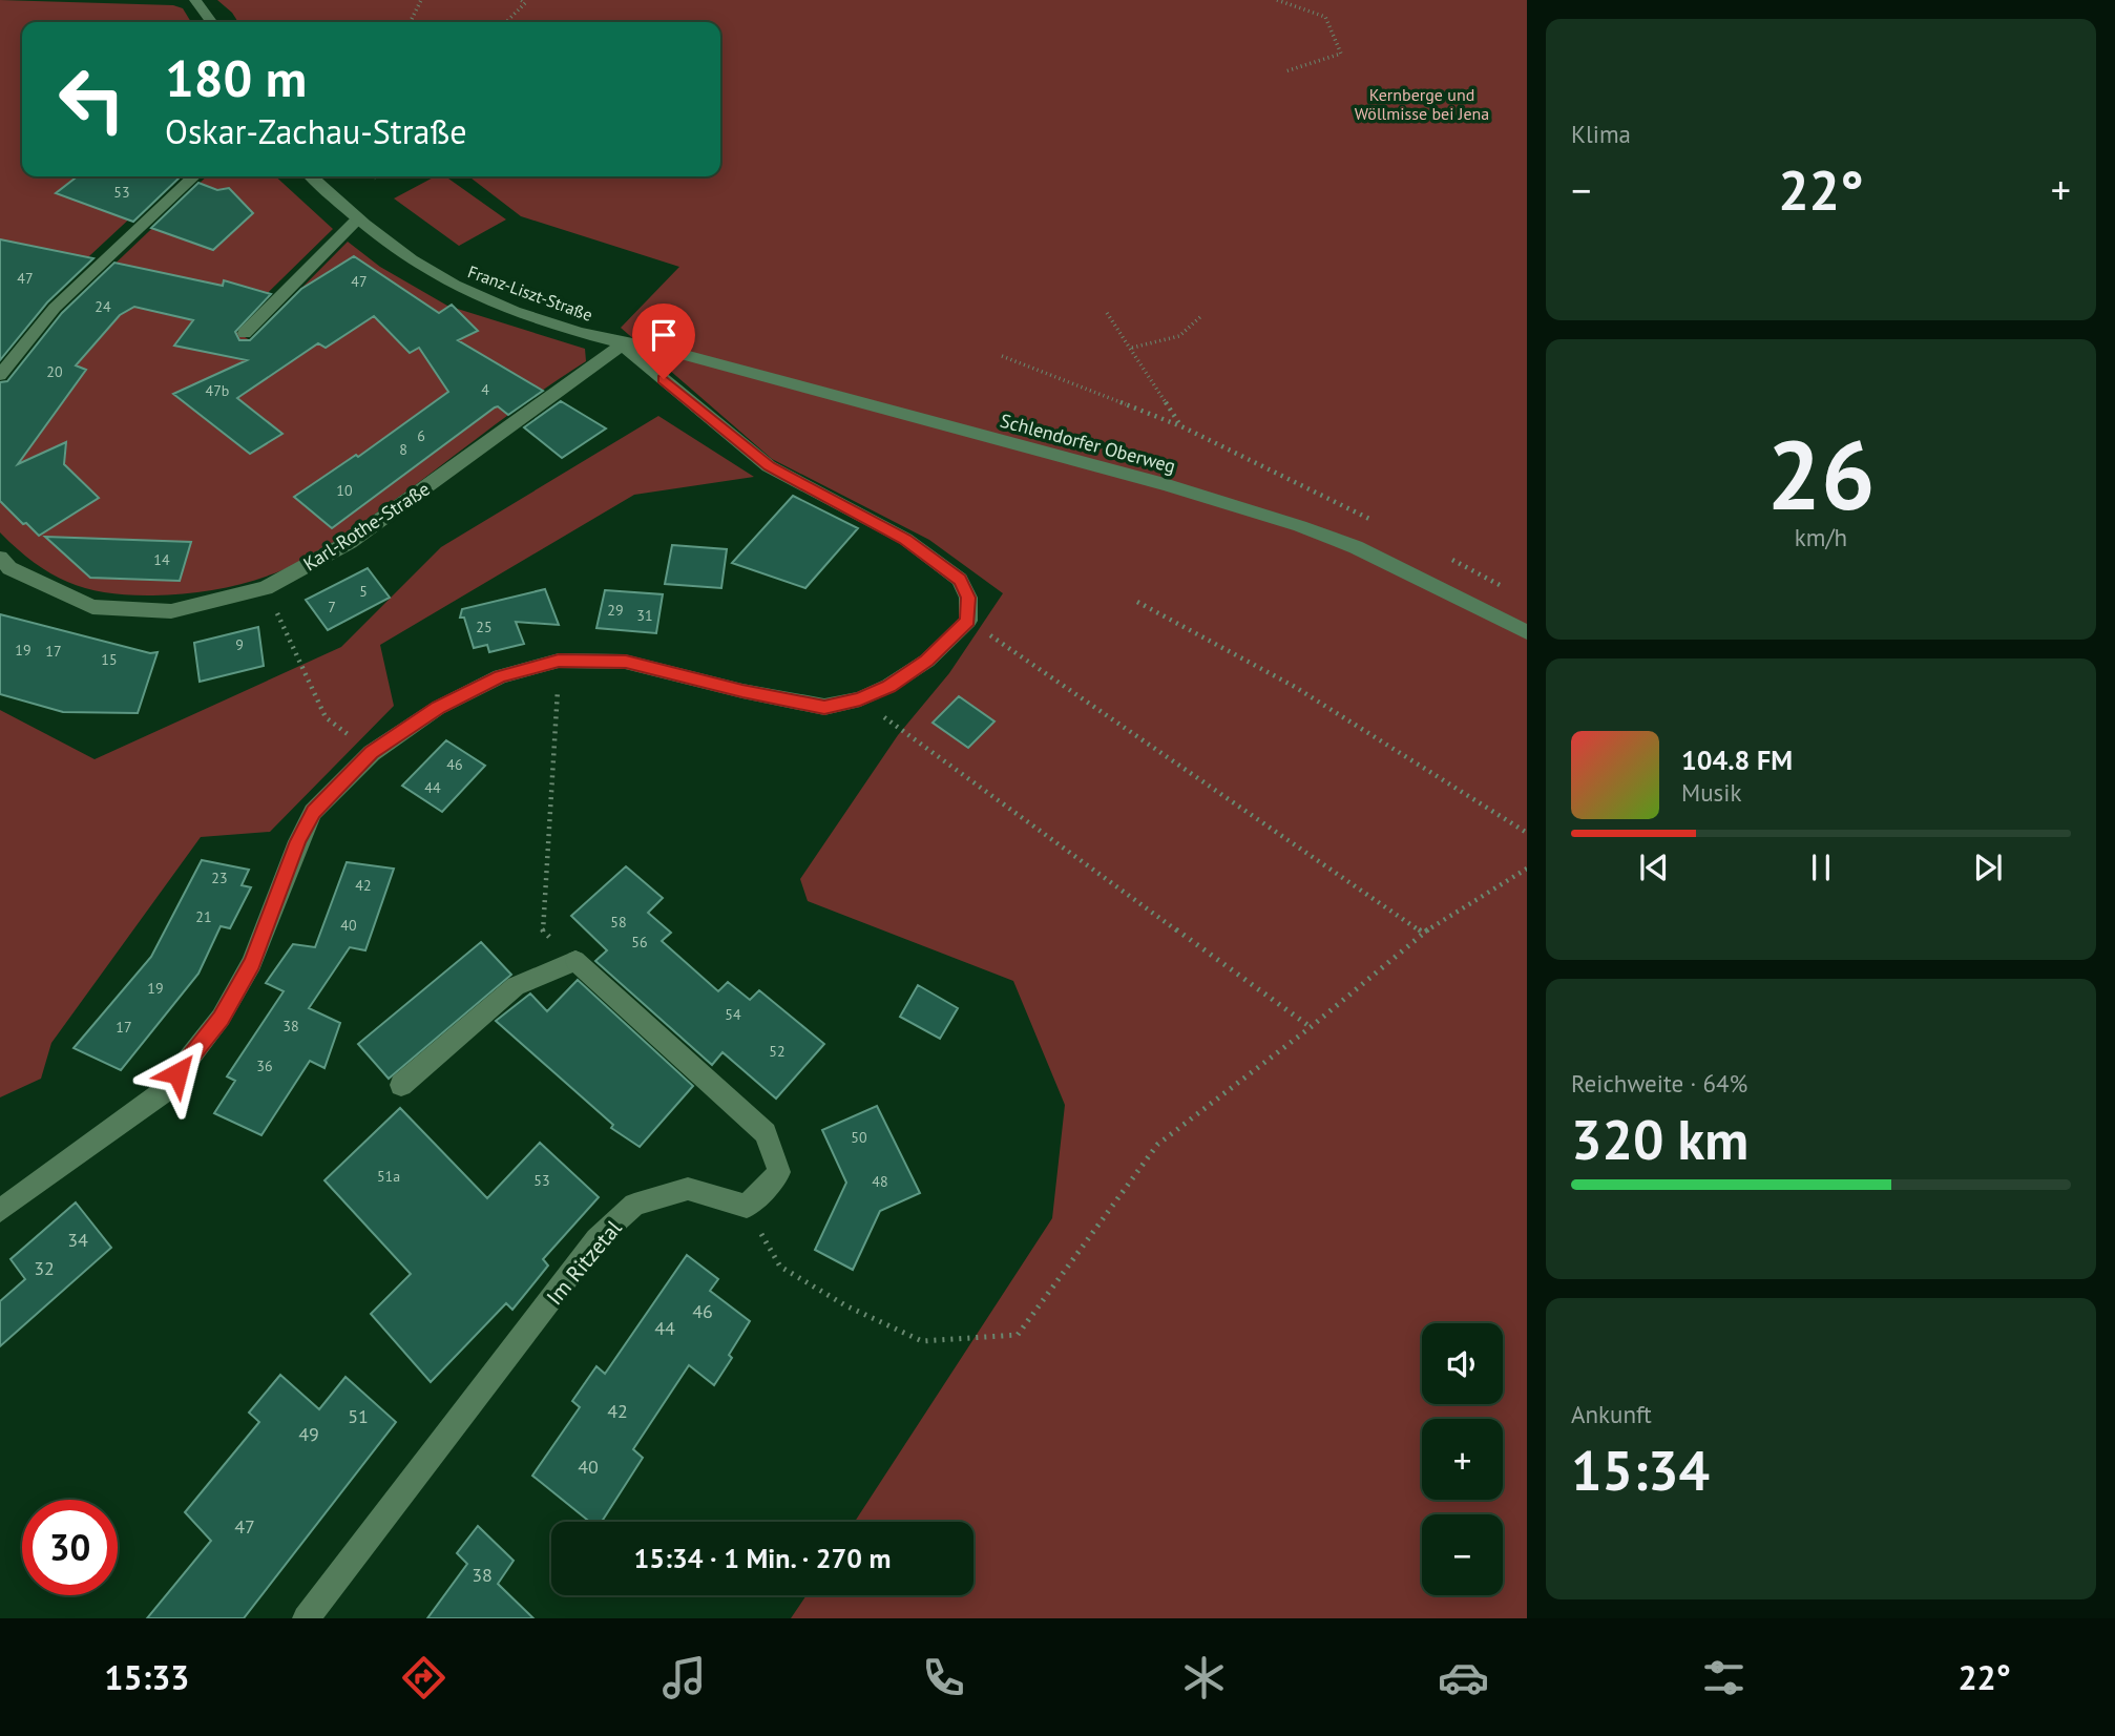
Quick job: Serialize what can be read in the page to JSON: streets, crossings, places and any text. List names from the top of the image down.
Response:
{
  "streets": {
    "street": [
      "Franz-Liszt-Straße",
      "Schlendorfer Oberweg",
      "Karl-Rothe-Straße",
      "Im Ritzetal"
    ]
  },
  "crossings": [
    ["Franz-Liszt-Straße", "Schlendorfer Oberweg"],
    ["Franz-Liszt-Straße", "Karl-Rothe-Straße"],
    ["Schlendorfer Oberweg", "Karl-Rothe-Straße"]
  ],
  "parks": ["Kernberge und Wöllmisse bei Jena"],
  "house_numbers": [
    "53",
    "47",
    "47",
    "24",
    "20",
    "4",
    "47b",
    "6",
    "8",
    "10",
    "14",
    "5",
    "7",
    "29",
    "31",
    "25",
    "9",
    "19",
    "17",
    "15",
    "46",
    "44",
    "23",
    "42",
    "21",
    "58",
    "40",
    "56",
    "19",
    "54",
    "38",
    "17",
    "52",
    "36",
    "50",
    "51a",
    "53",
    "48",
    "34",
    "32",
    "46",
    "44",
    "42",
    "51",
    "49",
    "40",
    "47",
    "38"
  ],
  "page": {
    "tile": [
      "Klima",
      ["26", "km/h"],
      ["Reichweite · 64%", "320 km"],
      ["Ankunft", "15:34"]
    ],
    "turn": ["180 m", "Oskar-Zachau-Straße"],
    "heat": ["−", "22°", "+"],
    "song": ["104.8 FM", "Musik"],
    "map_buttons": ["+", "−"],
    "limit": "30",
    "trip": "15:34 · 1 Min. · 270 m",
    "tabs": ["15:33", "22°"]
  }
}
